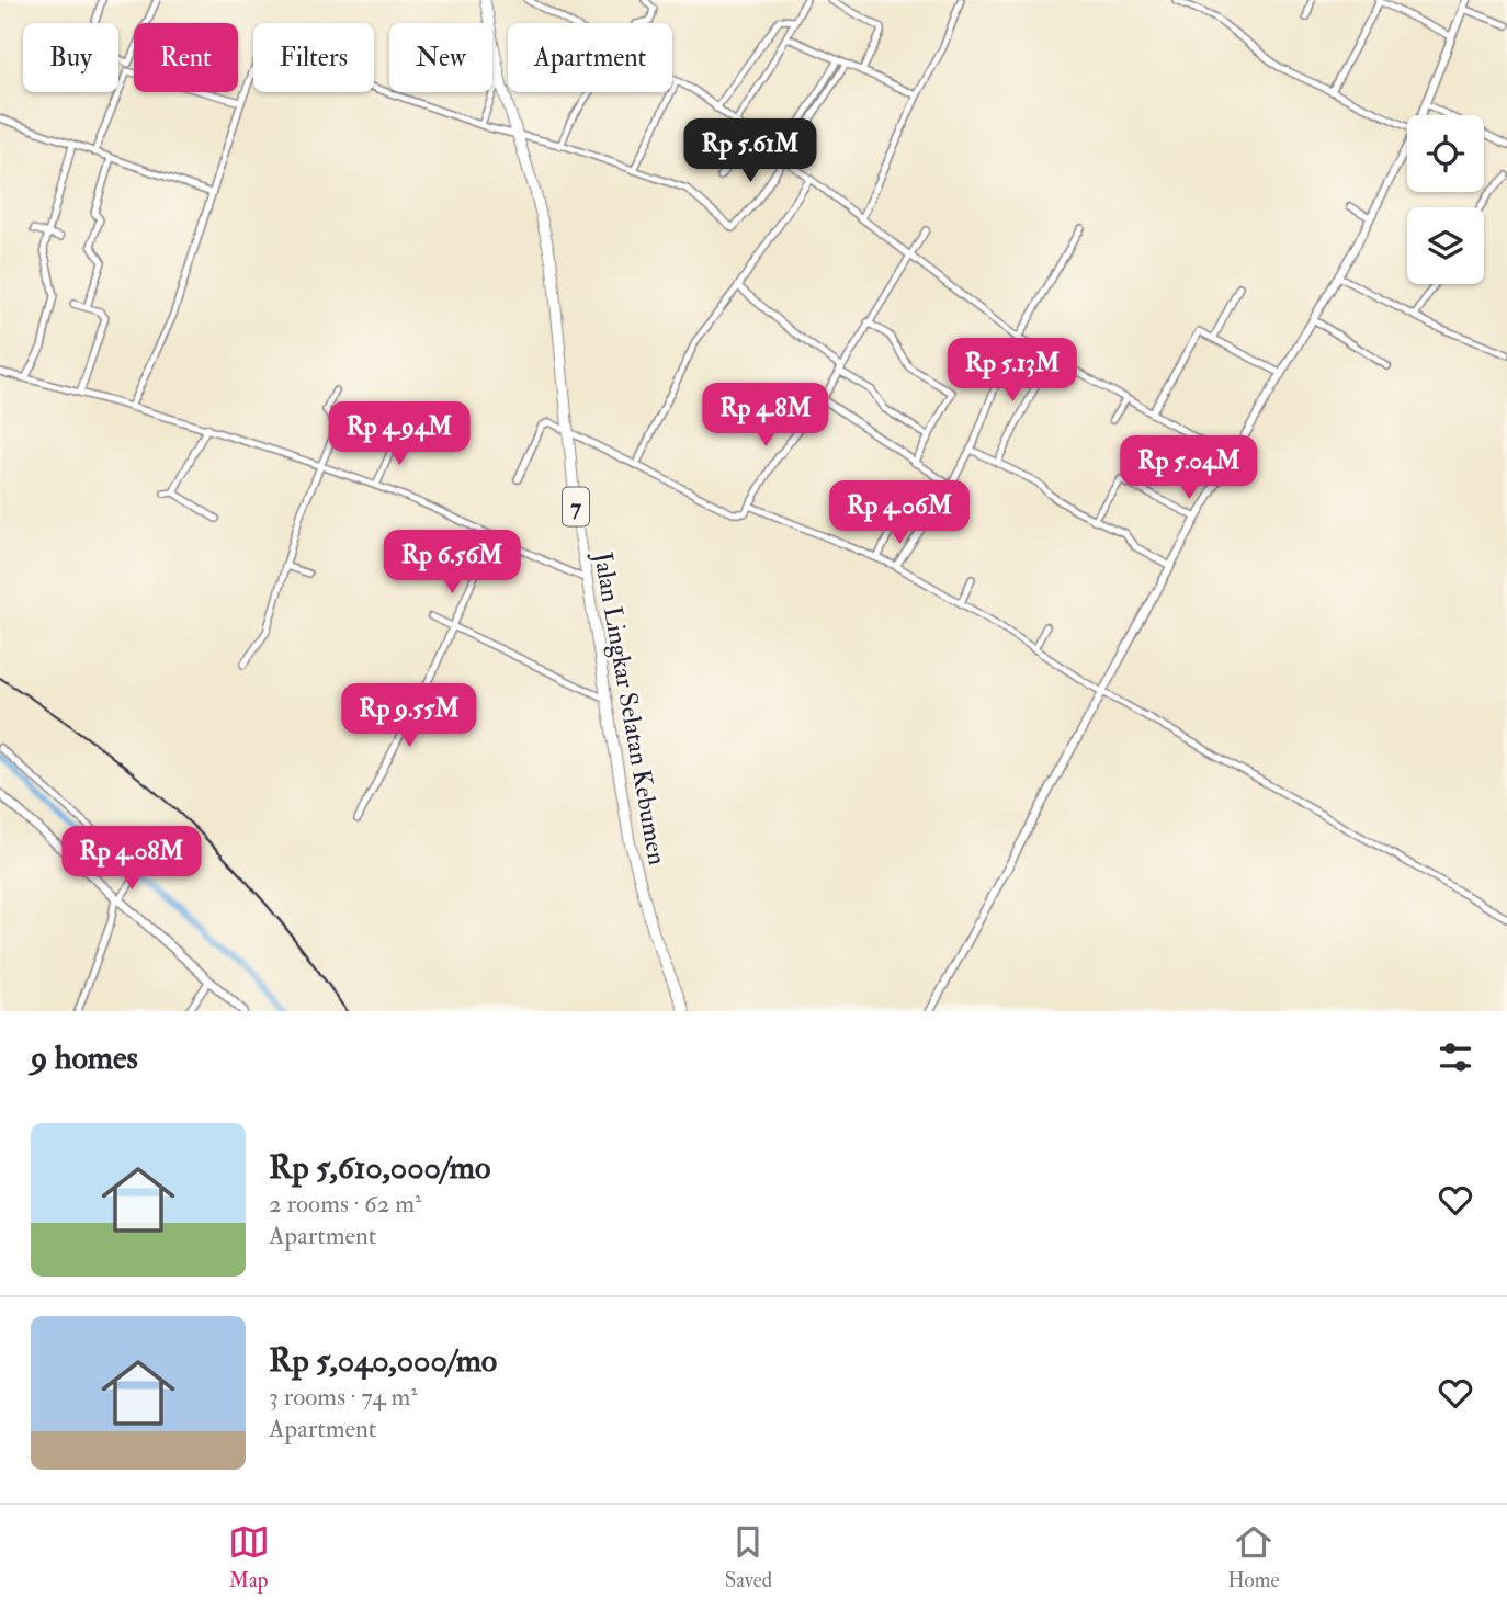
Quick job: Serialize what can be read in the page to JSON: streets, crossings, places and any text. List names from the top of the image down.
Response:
{
  "streets": {
    "highway": ["7", "Jalan Lingkar Selatan Kebumen"]
  },
  "page": {
    "chip": [
      "Buy",
      "Rent",
      "Filters",
      "New",
      "Apartment"
    ],
    "price": [
      "Rp 5.61M",
      "Rp 5.13M",
      "Rp 4.8M",
      "Rp 4.94M",
      "Rp 5.04M",
      "Rp 4.06M",
      "Rp 6.56M",
      "Rp 9.55M",
      "Rp 4.08M"
    ],
    "heading": "9 homes",
    "list": [
      {
        "name": "Rp 5,610,000/mo",
        "note": "2 rooms · 62 m² · Apartment"
      },
      {
        "name": "Rp 5,040,000/mo",
        "note": "3 rooms · 74 m² · Apartment"
      }
    ],
    "tabs": ["Map", "Saved", "Home"]
  }
}
